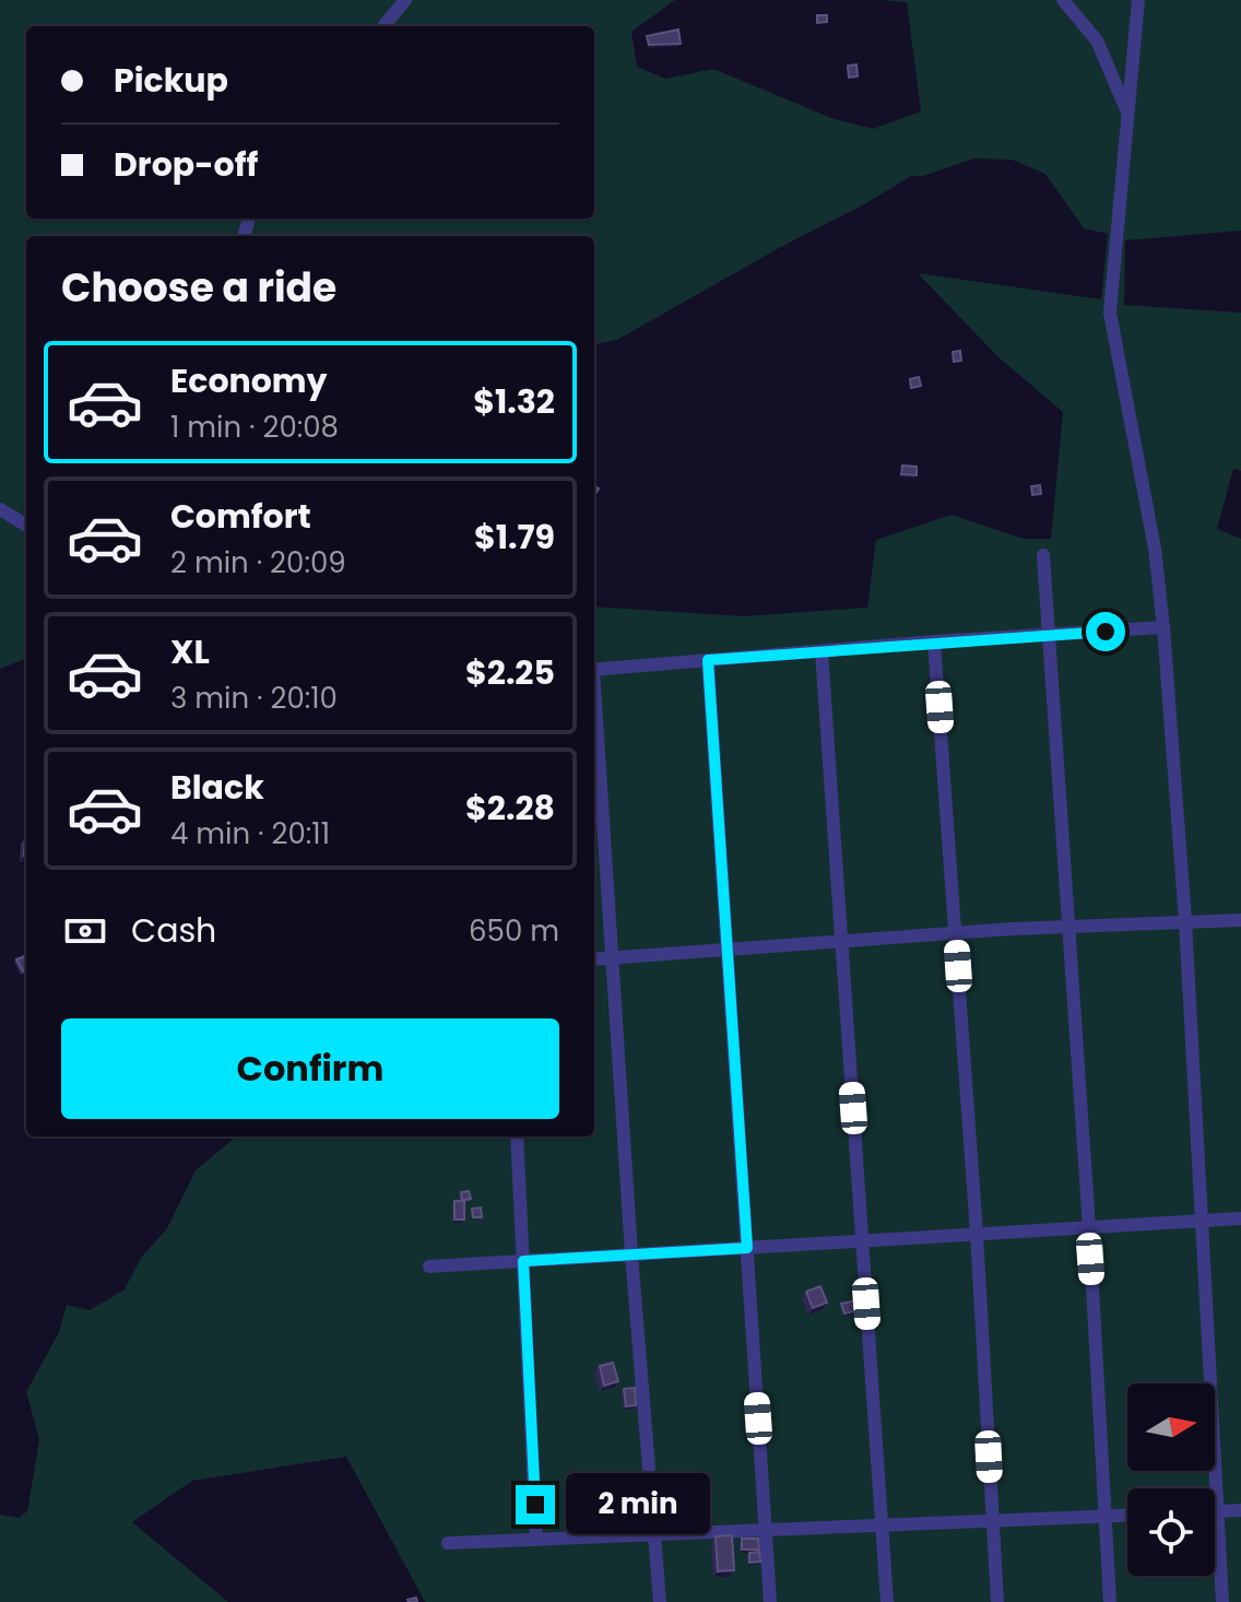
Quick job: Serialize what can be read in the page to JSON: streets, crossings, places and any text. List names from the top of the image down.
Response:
{
  "north": "right",
  "page": {
    "banner": ["Pickup", "Drop-off"],
    "heading": "Choose a ride",
    "list": [
      {
        "name": "Economy",
        "note": "1 min · 20:08",
        "value": "$1.32"
      },
      {
        "name": "Comfort",
        "note": "2 min · 20:09",
        "value": "$1.79"
      },
      {
        "name": "XL",
        "note": "3 min · 20:10",
        "value": "$2.25"
      },
      {
        "name": "Black",
        "note": "4 min · 20:11",
        "value": "$2.28"
      }
    ],
    "pay": ["Cash", "650 m"],
    "buttons": "Confirm",
    "bubble": "2 min"
  }
}
